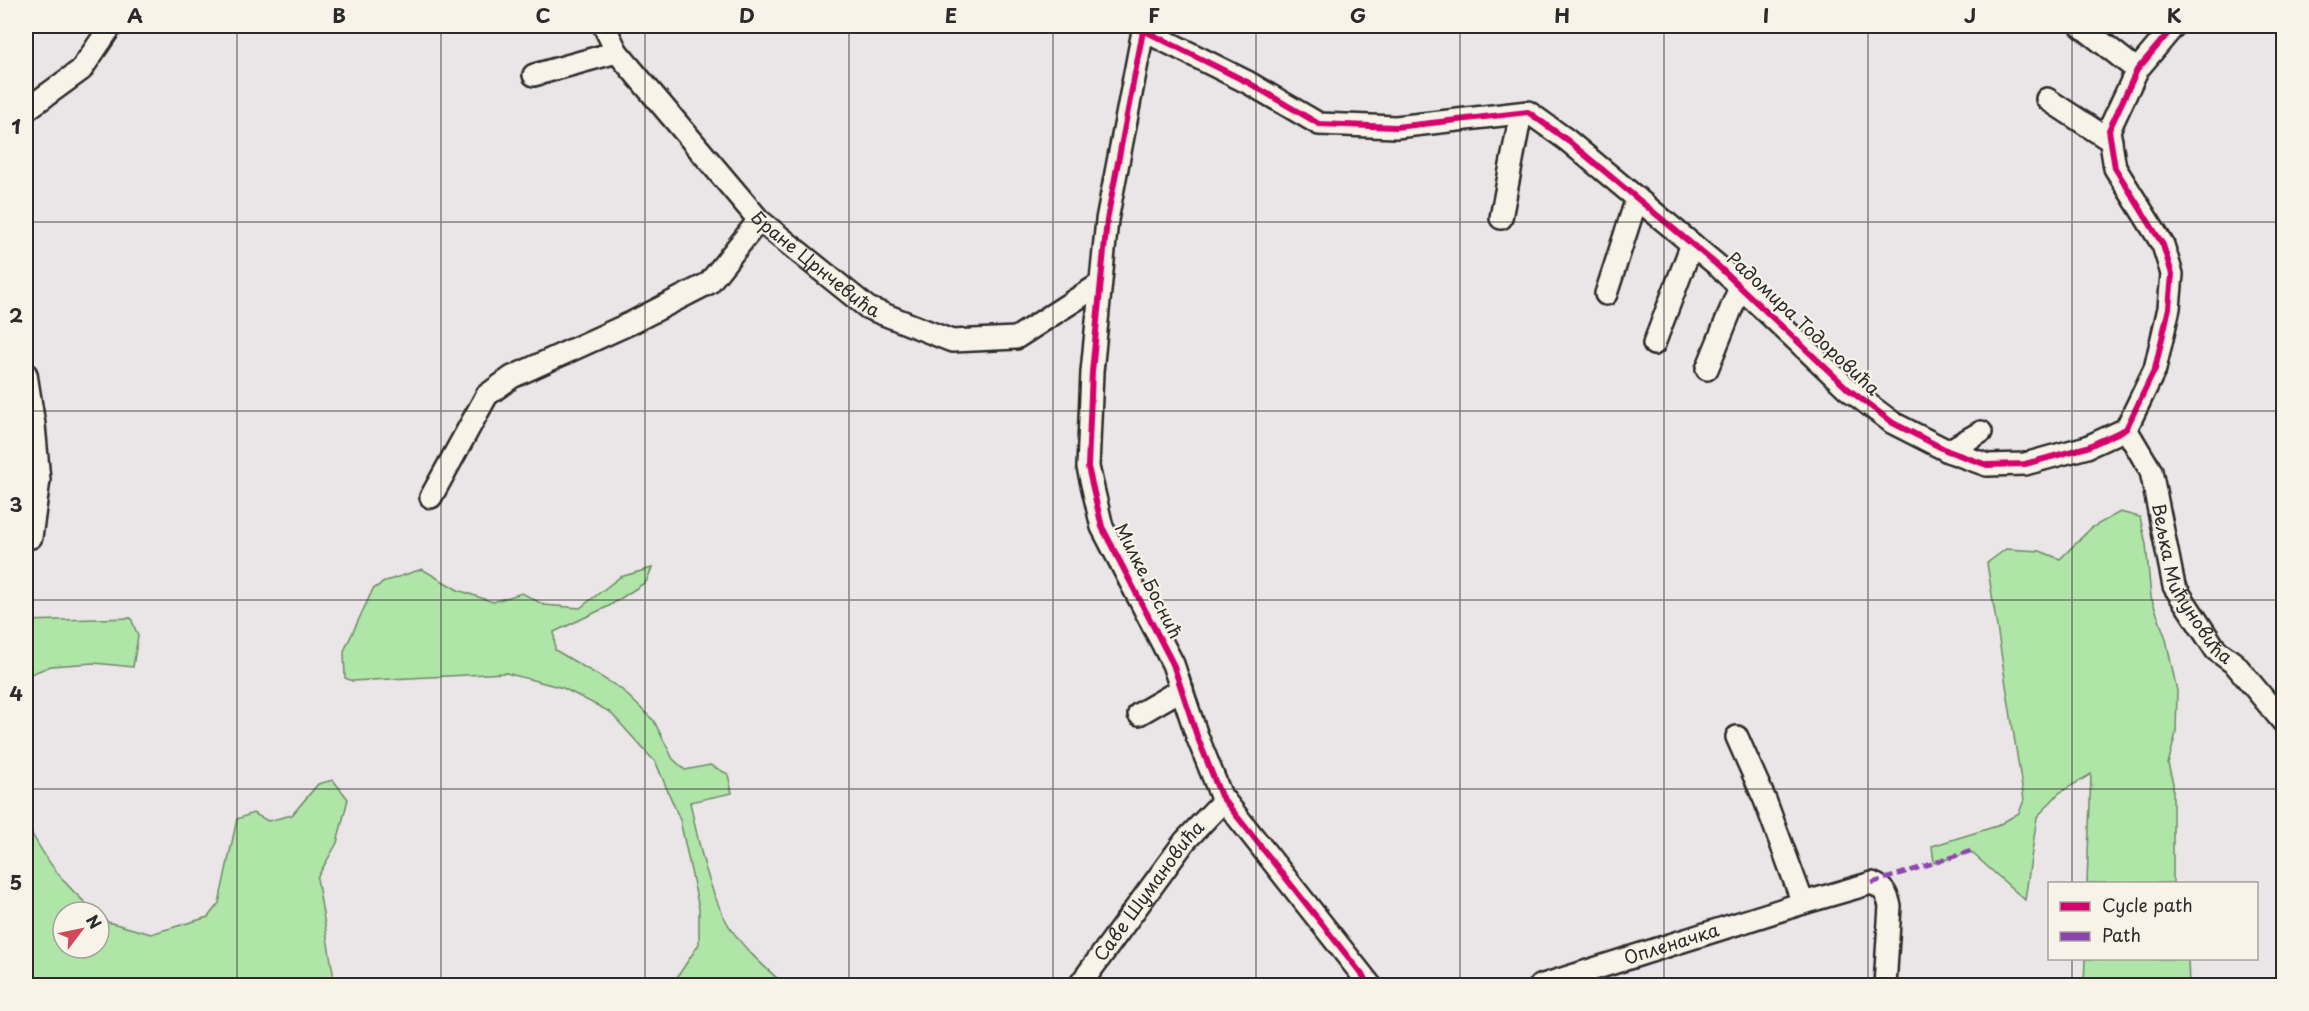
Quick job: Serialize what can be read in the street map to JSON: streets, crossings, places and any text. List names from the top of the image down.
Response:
{
  "streets": {
    "street": [
      "Бране Црнчевића",
      "Радомира Тодоровића",
      "Милке Боснић",
      "Вељка Мићуновића",
      "Саве Шумановића",
      "Опленачка"
    ]
  },
  "crossings": [
    ["Бране Црнчевића", "Милке Боснић"],
    ["Радомира Тодоровића", "Вељка Мићуновића"],
    ["Милке Боснић", "Саве Шумановића"]
  ],
  "legend": ["Cycle path", "Path"],
  "north": "top right",
  "grid": {
    "columns": [
      "A",
      "B",
      "C",
      "D",
      "E",
      "F",
      "G",
      "H",
      "I",
      "J",
      "K"
    ],
    "rows": [
      "1",
      "2",
      "3",
      "4",
      "5"
    ]
  }
}
